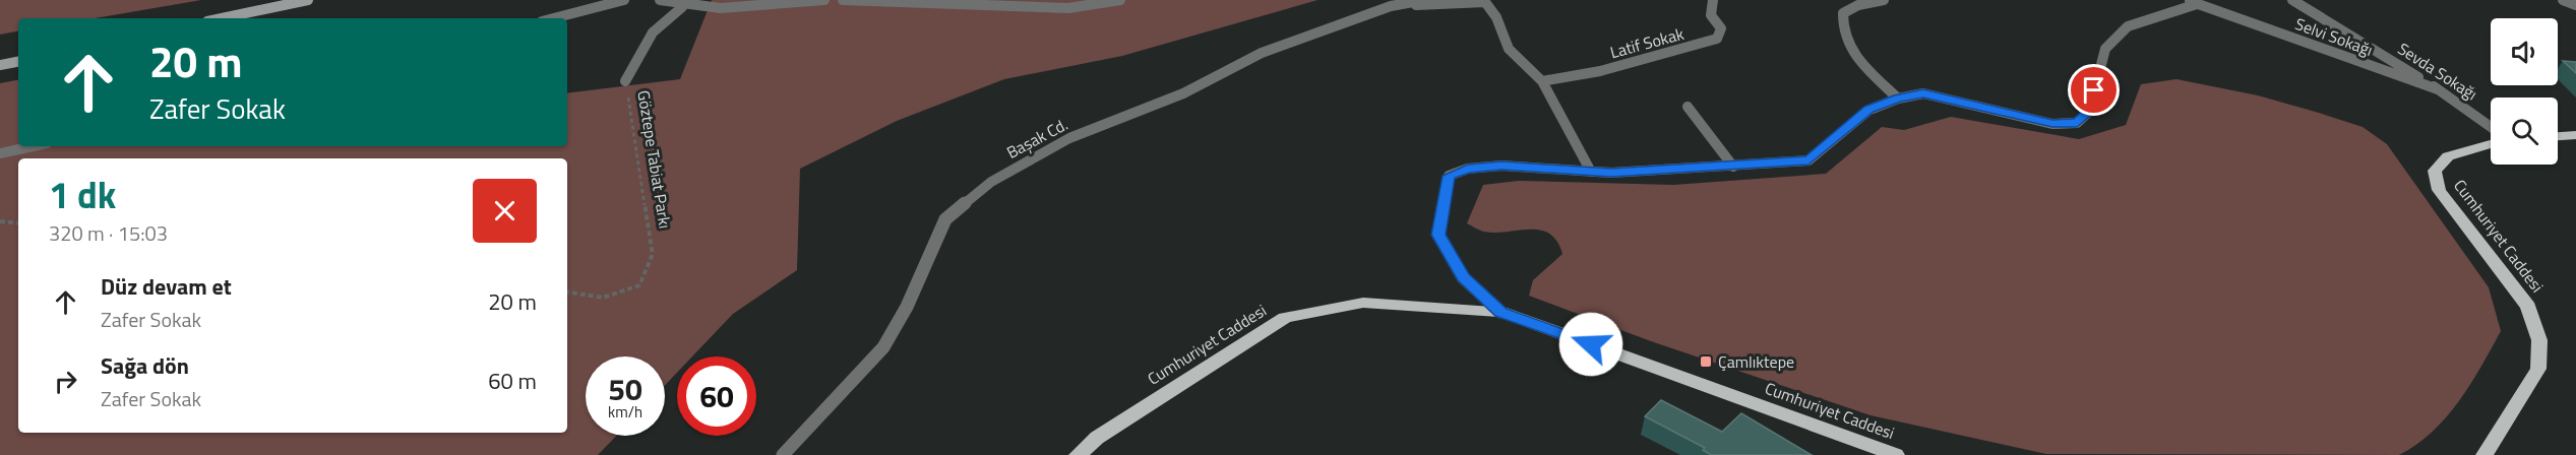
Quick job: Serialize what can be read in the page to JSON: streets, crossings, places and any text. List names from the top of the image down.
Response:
{
  "streets": {
    "main road": ["Cumhuriyet Caddesi"],
    "street": [
      "Selvi Sokağı",
      "Latif Sokak",
      "Sevda Sokağı",
      "Başak Cd.",
      "Göztepe Tabiat Parkı"
    ]
  },
  "crossings": [
    ["Selvi Sokağı", "Sevda Sokağı"]
  ],
  "places": {
    "transit": ["Çamlıktepe"]
  },
  "page": {
    "turn": ["20 m", "Zafer Sokak"],
    "heading": ["1 dk", "320 m · 15:03"],
    "list": [
      {
        "name": "Düz devam et",
        "note": "Zafer Sokak",
        "value": "20 m"
      },
      {
        "name": "Sağa dön",
        "note": "Zafer Sokak",
        "value": "60 m"
      }
    ],
    "speed": "50 km/h",
    "limit": "60"
  }
}
